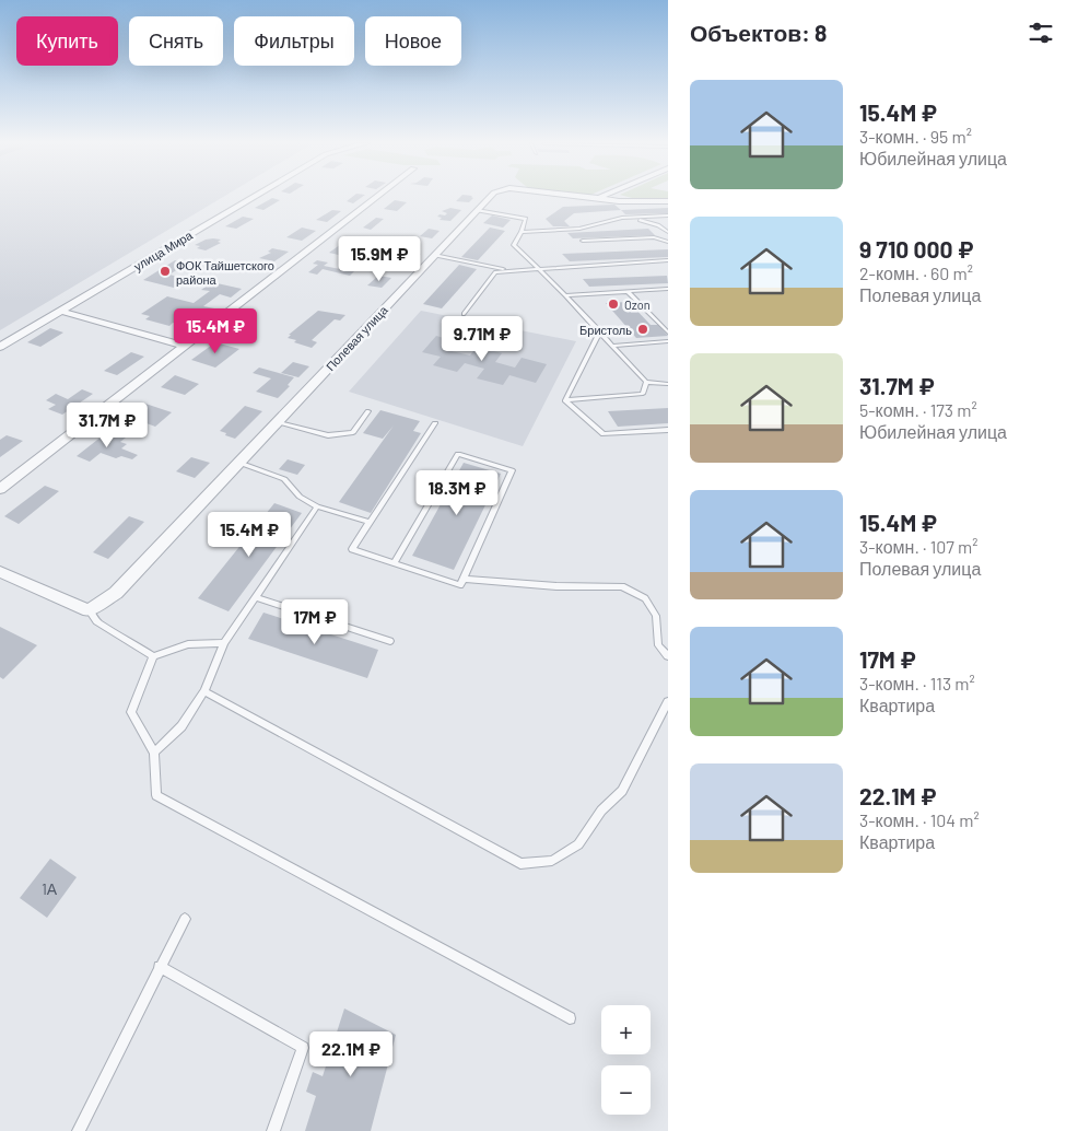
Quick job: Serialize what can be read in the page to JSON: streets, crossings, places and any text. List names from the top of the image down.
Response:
{
  "streets": {
    "street": ["улица Мира", "Полевая улица"]
  },
  "places": ["ФОК Тайшетского района", "Ozon", "Бристоль"],
  "house_numbers": ["1А"],
  "page": {
    "heading": "Объектов: 8",
    "chip": [
      "Купить",
      "Снять",
      "Фильтры",
      "Новое"
    ],
    "list": [
      {
        "name": "15.4M ₽",
        "note": "3-комн. · 95 m² · Юбилейная улица"
      },
      {
        "name": "9 710 000 ₽",
        "note": "2-комн. · 60 m² · Полевая улица"
      },
      {
        "name": "31.7M ₽",
        "note": "5-комн. · 173 m² · Юбилейная улица"
      },
      {
        "name": "15.4M ₽",
        "note": "3-комн. · 107 m² · Полевая улица"
      },
      {
        "name": "17M ₽",
        "note": "3-комн. · 113 m² · Квартира"
      },
      {
        "name": "22.1M ₽",
        "note": "3-комн. · 104 m² · Квартира"
      }
    ],
    "price": [
      "15.9M ₽",
      "15.4M ₽",
      "9.71M ₽",
      "31.7M ₽",
      "18.3M ₽",
      "15.4M ₽",
      "17M ₽",
      "22.1M ₽"
    ],
    "map_buttons": ["+", "−"]
  }
}
